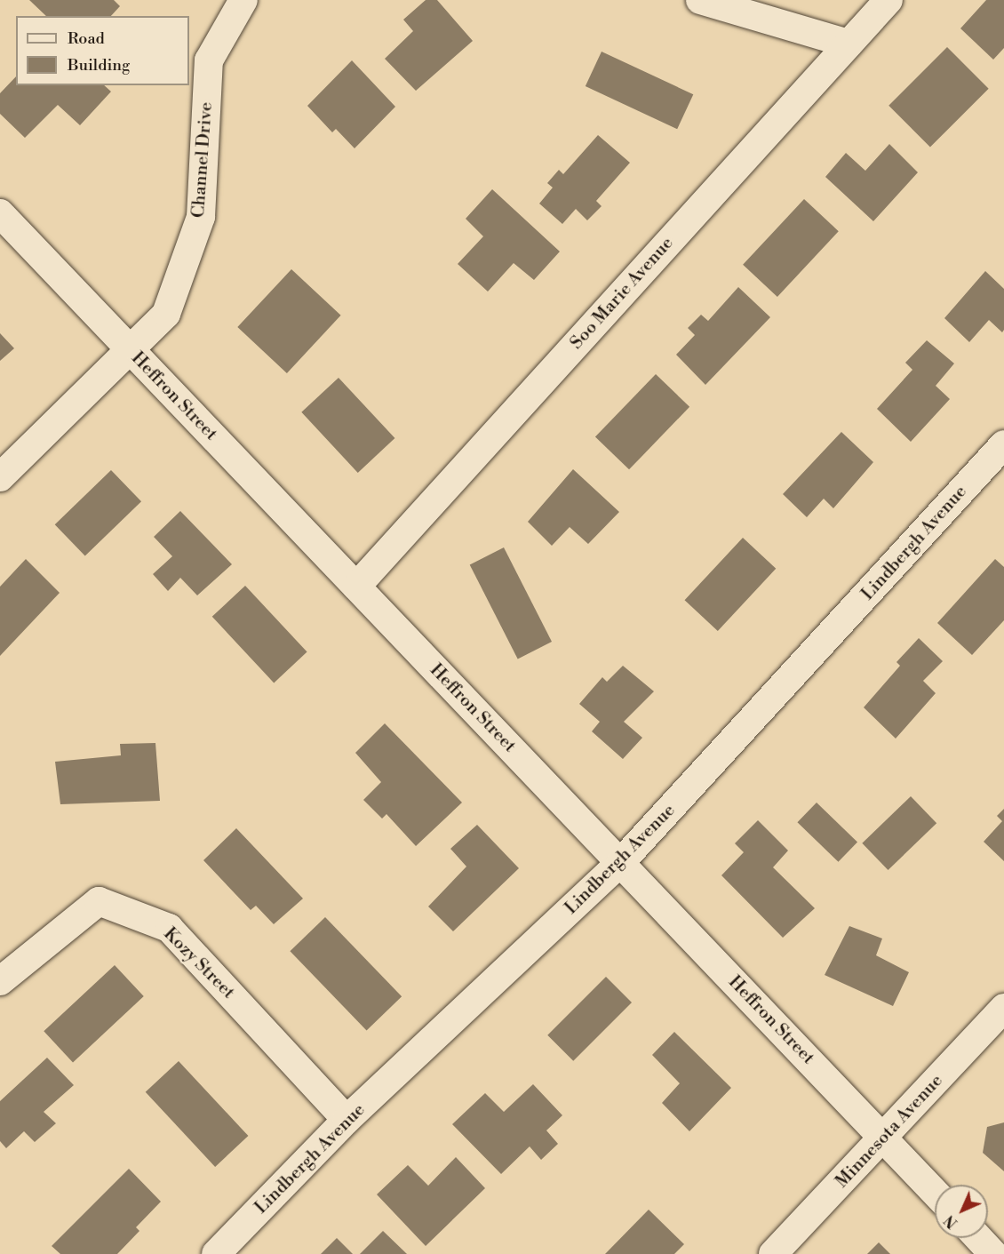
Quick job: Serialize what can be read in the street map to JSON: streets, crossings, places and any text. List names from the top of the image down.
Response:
{
  "streets": {
    "street": [
      "Channel Drive",
      "Soo Marie Avenue",
      "Heffron Street",
      "Lindbergh Avenue",
      "Kozy Street",
      "Minnesota Avenue"
    ]
  },
  "crossings": [
    ["Channel Drive", "Heffron Street"],
    ["Soo Marie Avenue", "Heffron Street"],
    ["Heffron Street", "Lindbergh Avenue"],
    ["Heffron Street", "Minnesota Avenue"],
    ["Lindbergh Avenue", "Kozy Street"]
  ],
  "legend": ["Road", "Building"],
  "north": "bottom left"
}
